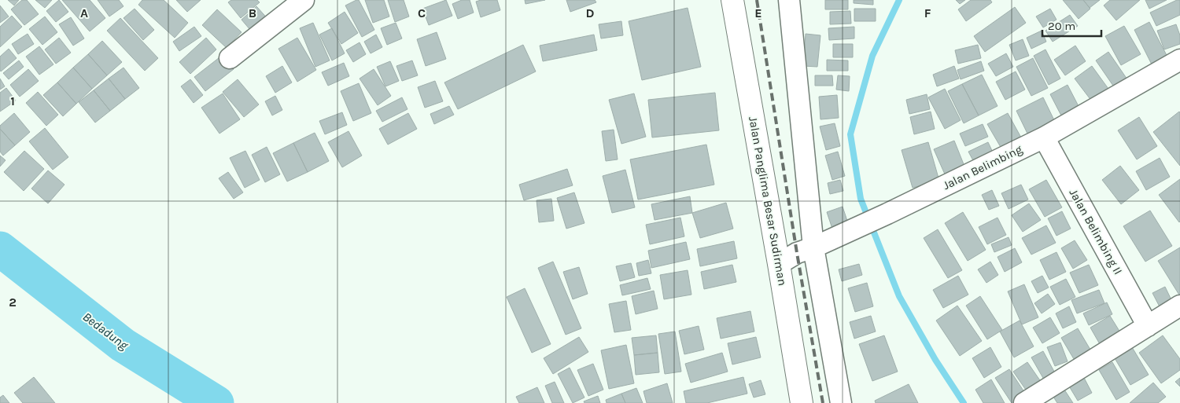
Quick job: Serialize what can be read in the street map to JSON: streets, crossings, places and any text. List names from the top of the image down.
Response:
{
  "streets": {
    "main road": ["Jalan Panglima Besar Sudirman"],
    "street": ["Jalan Belimbing", "Jalan Belimbing II"]
  },
  "crossings": [
    ["Jalan Belimbing", "Jalan Panglima Besar Sudirman"],
    ["Jalan Belimbing", "Jalan Belimbing II"]
  ],
  "water": ["Bedadung"],
  "scale_bar": "20 m",
  "grid": {
    "columns": [
      "A",
      "B",
      "C",
      "D",
      "E",
      "F"
    ],
    "rows": ["1", "2"]
  }
}
